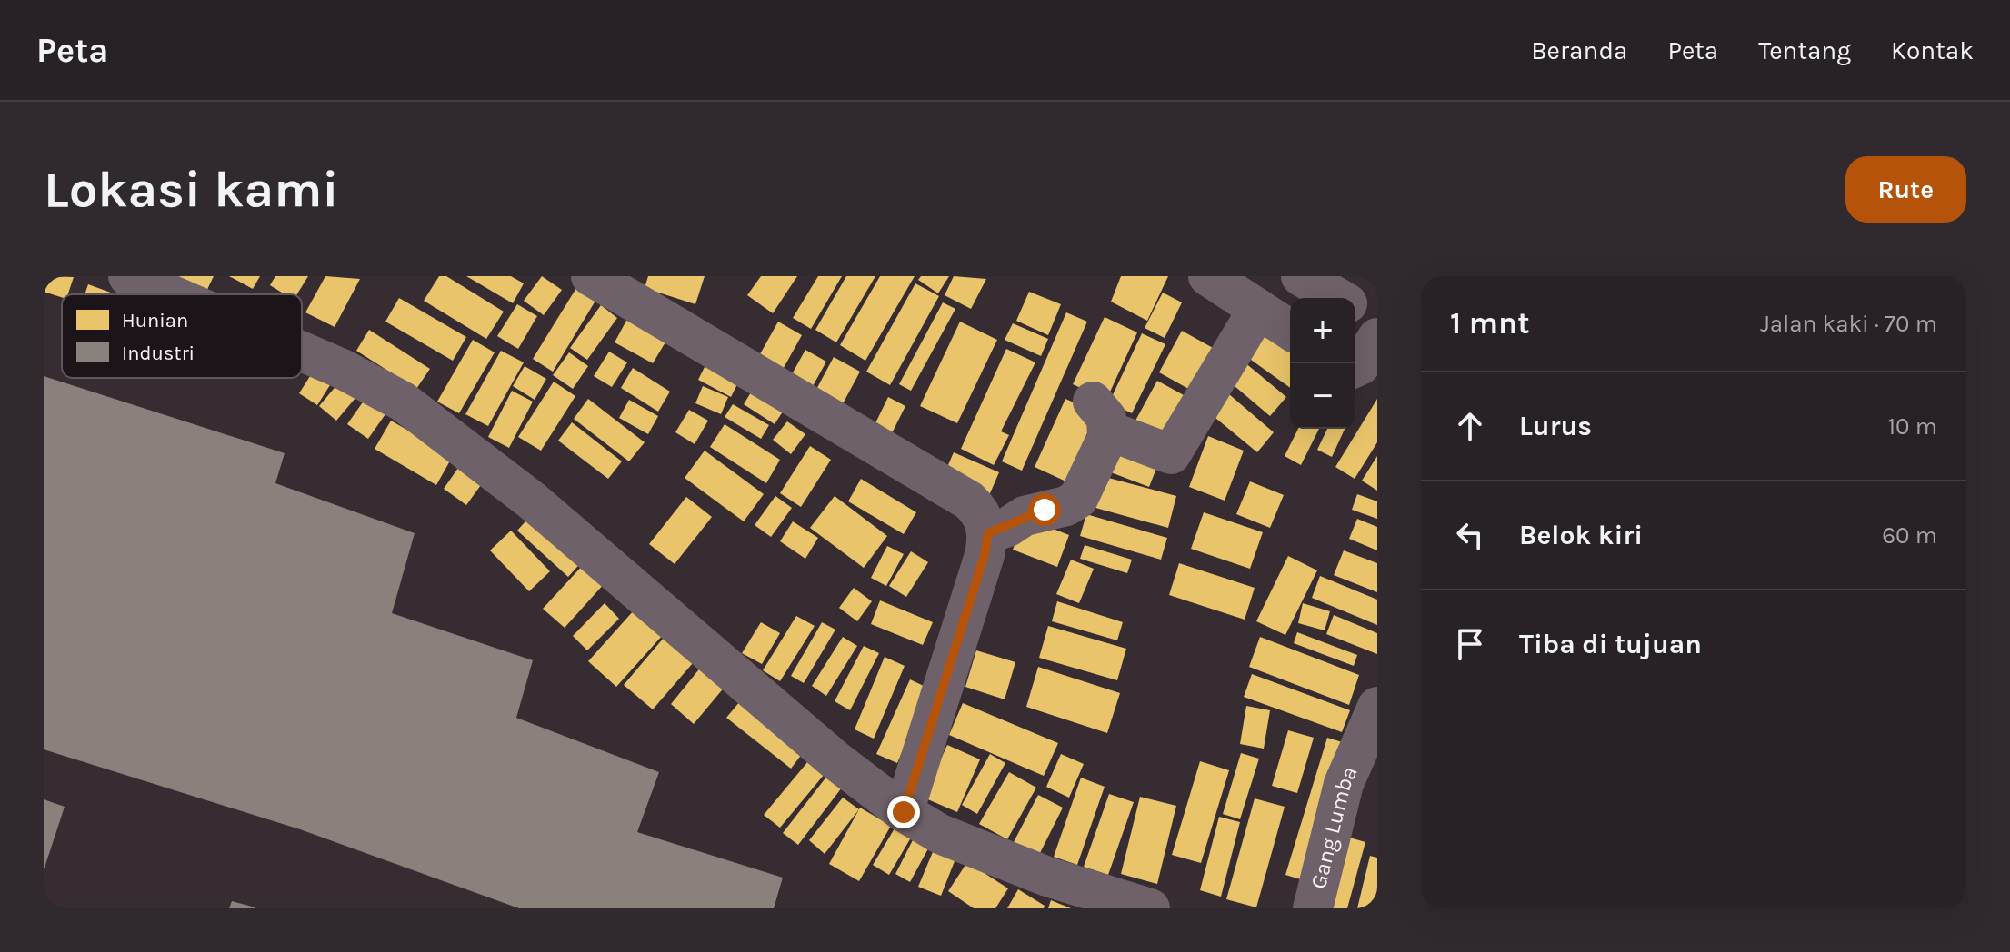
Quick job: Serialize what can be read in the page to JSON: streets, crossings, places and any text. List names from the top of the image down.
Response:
{
  "streets": {
    "street": ["Gang Lumba"]
  },
  "legend": ["Hunian", "Industri"],
  "page": {
    "header": "Peta",
    "nav": [
      "Beranda",
      "Peta",
      "Tentang",
      "Kontak"
    ],
    "buttons": "Rute",
    "title": "Lokasi kami",
    "heading": ["1 mnt", "Jalan kaki · 70 m"],
    "map_buttons": ["+", "−"],
    "list": [
      ["Lurus", "10 m"],
      ["Belok kiri", "60 m"],
      "Tiba di tujuan"
    ]
  }
}
